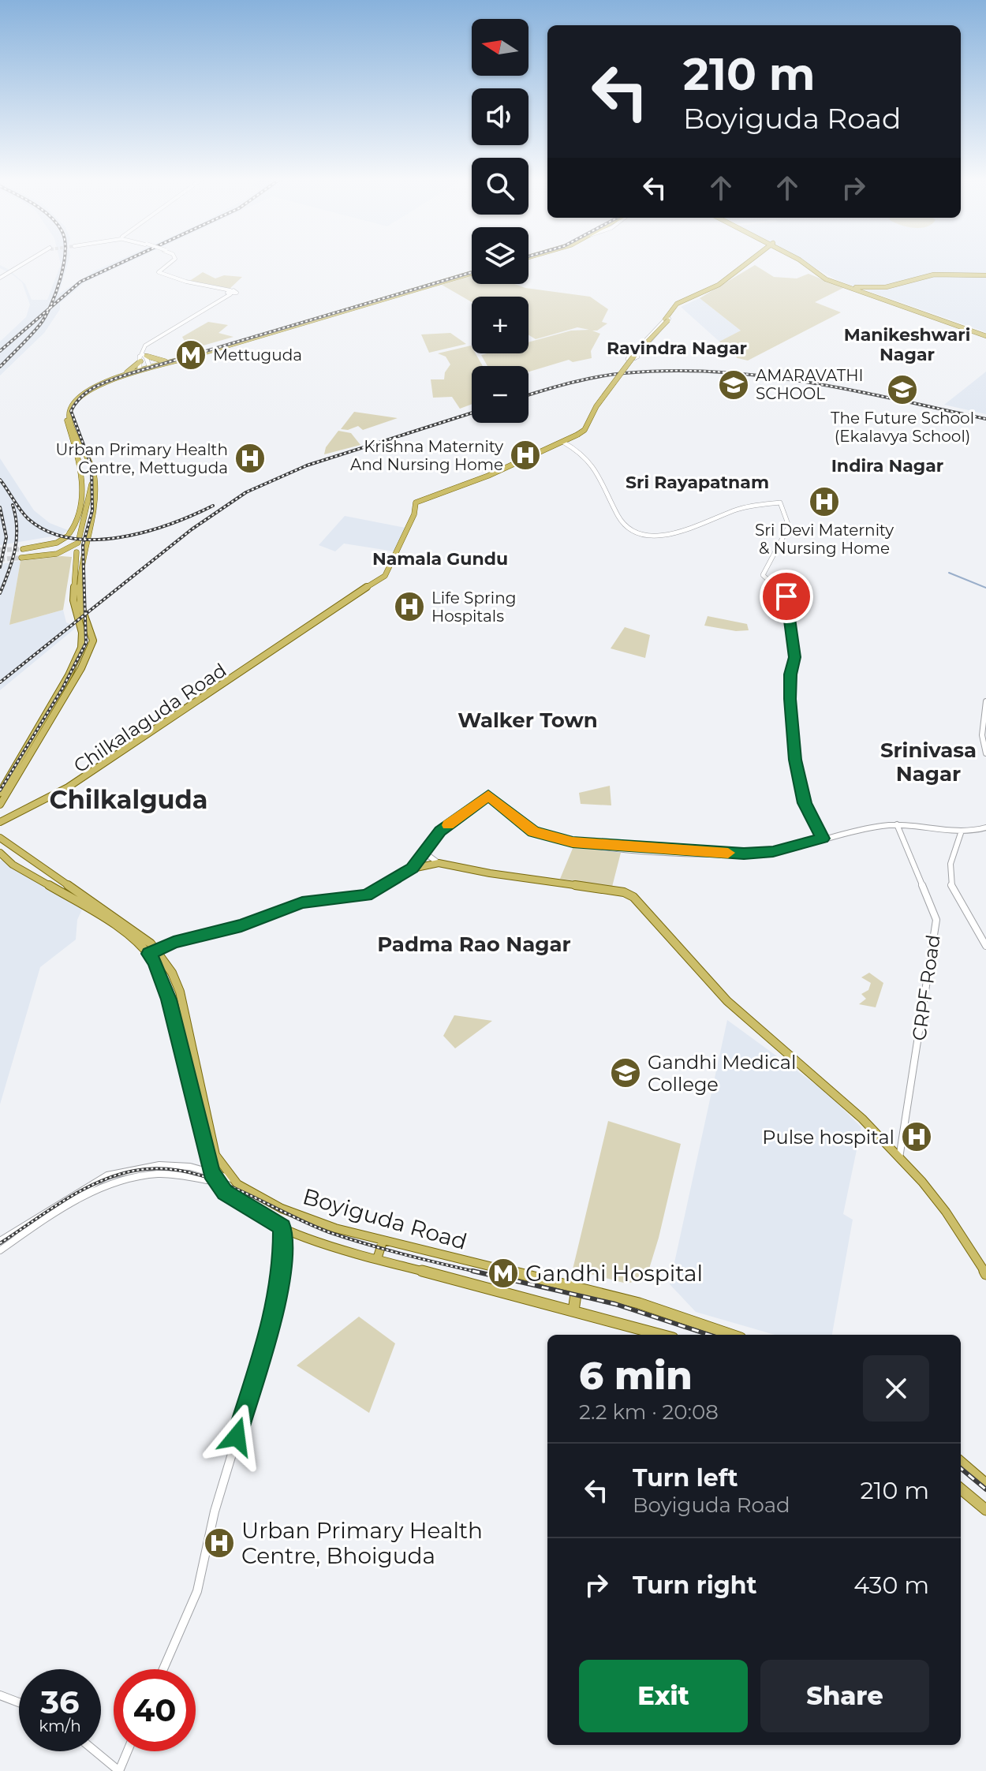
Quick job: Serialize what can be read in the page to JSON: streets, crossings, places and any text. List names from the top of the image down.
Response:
{
  "streets": {
    "main road": ["Chilkalaguda Road", "Boyiguda Road"],
    "street": ["CRPF Road"]
  },
  "districts": [
    "Manikeshwari Nagar",
    "Ravindra Nagar",
    "Indira Nagar",
    "Sri Rayapatnam",
    "Namala Gundu",
    "Walker Town",
    "Srinivasa Nagar",
    "Chilkalguda",
    "Padma Rao Nagar"
  ],
  "places": {
    "metro station": ["Mettuguda", "Gandhi Hospital"],
    "school or university": ["AMARAVATHI SCHOOL", "The Future School (Ekalavya School)", "Gandhi Medical College"],
    "hospital": [
      "Krishna Maternity And Nursing Home",
      "Urban Primary Health Centre, Mettuguda",
      "Sri Devi Maternity & Nursing Home",
      "Life Spring Hospitals",
      "Pulse hospital",
      "Urban Primary Health Centre, Bhoiguda"
    ]
  },
  "north": "left",
  "page": {
    "map_buttons": ["+", "−"],
    "turn": ["210 m", "Boyiguda Road"],
    "heading": ["6 min", "2.2 km · 20:08"],
    "list": [
      {
        "name": "Turn left",
        "note": "Boyiguda Road",
        "value": "210 m"
      },
      {
        "name": "Turn right",
        "value": "430 m"
      }
    ],
    "buttons": ["Exit", "Share"],
    "speed": "36 km/h",
    "limit": "40"
  }
}
